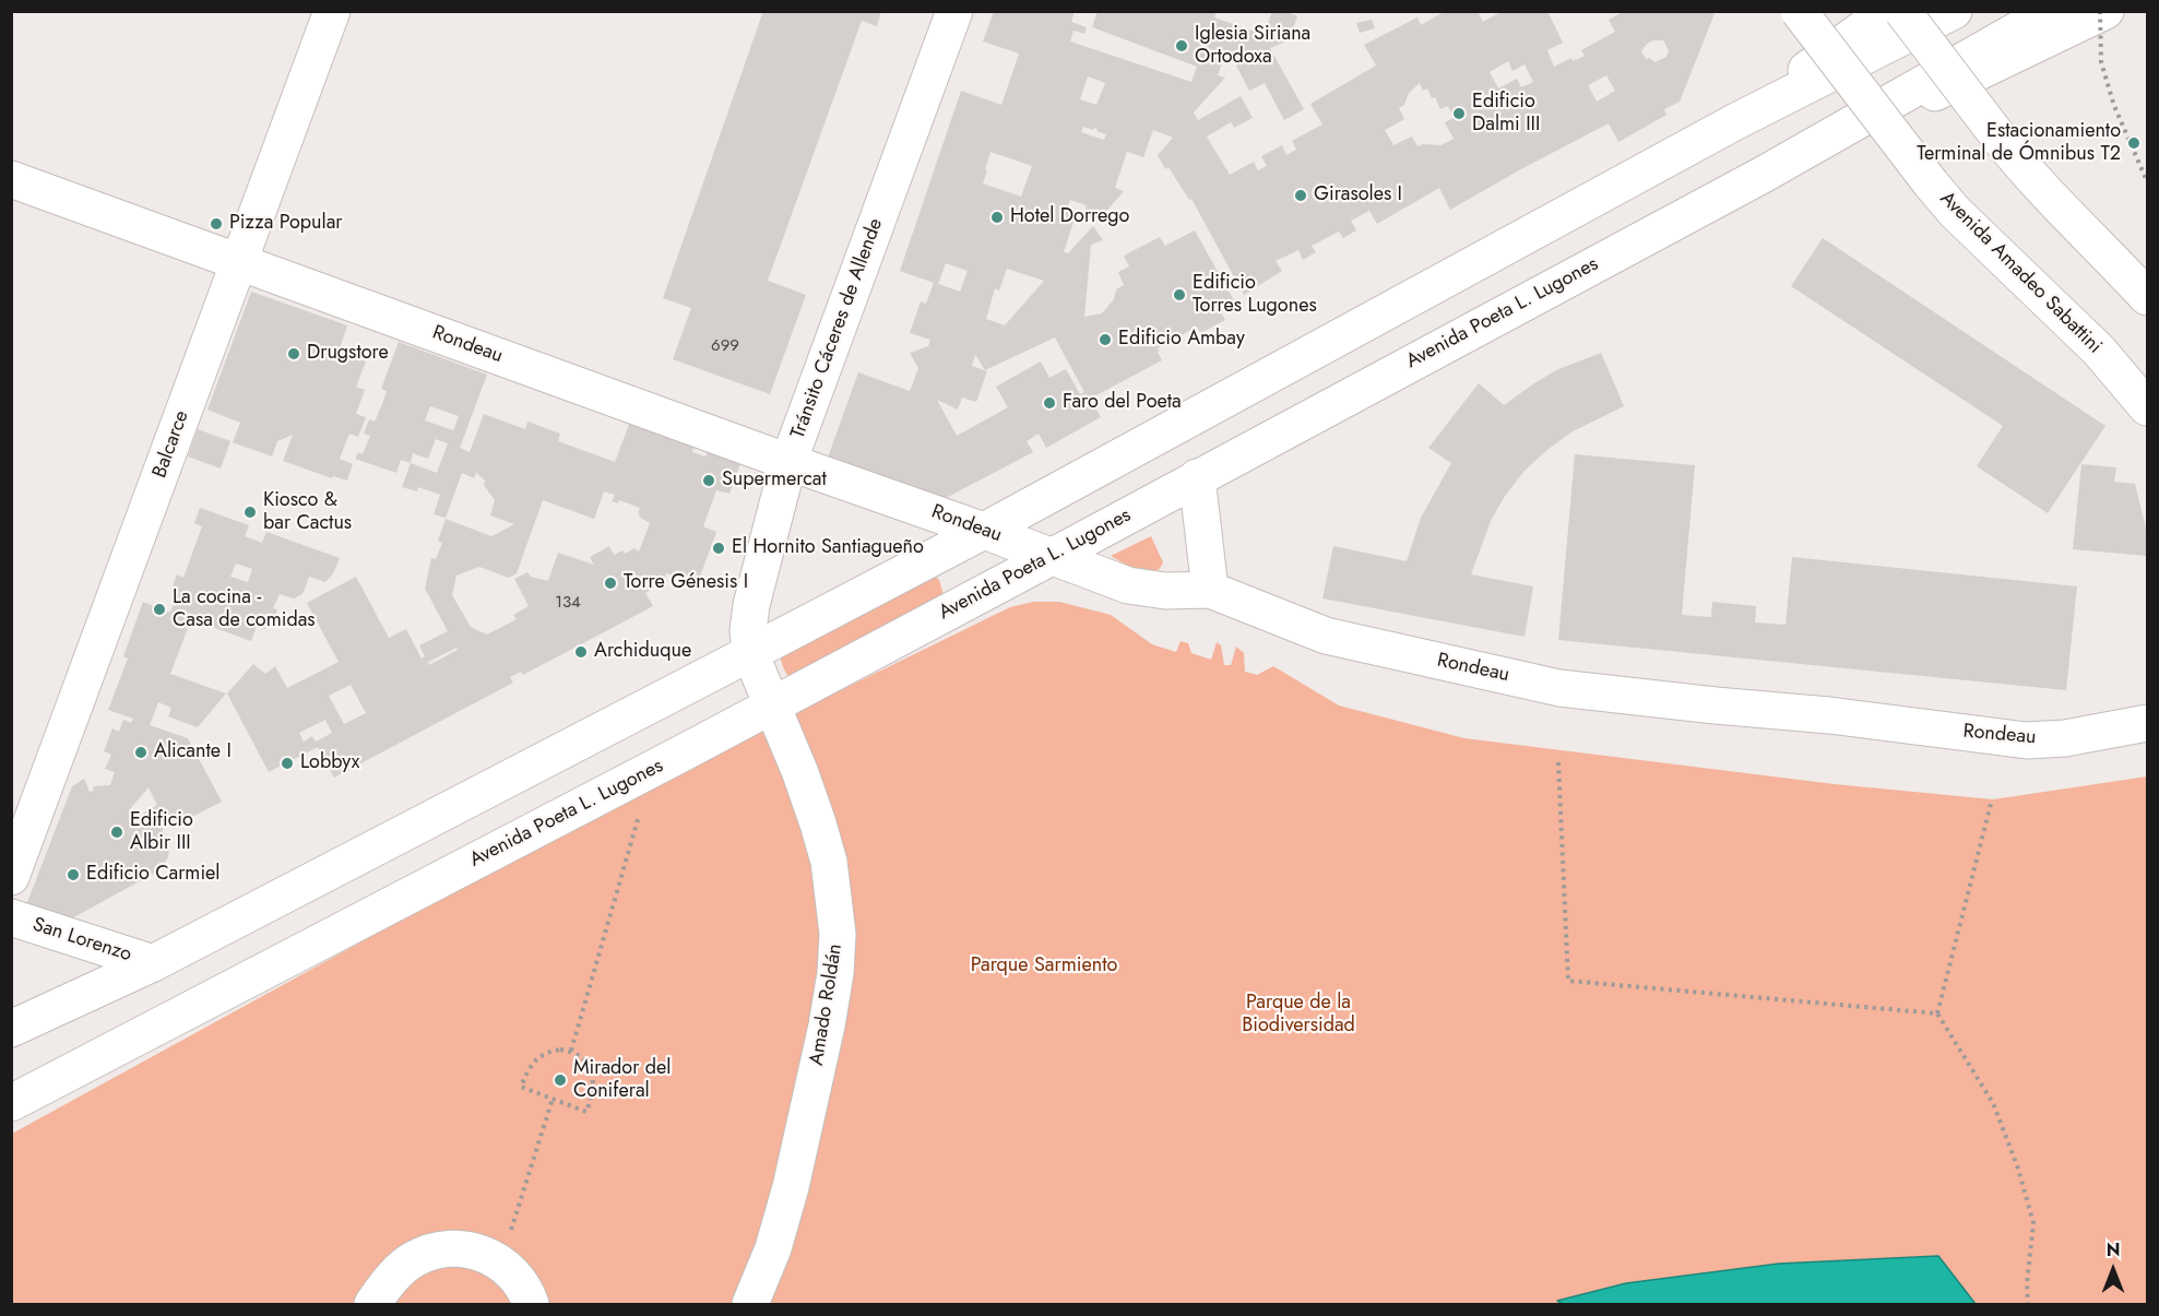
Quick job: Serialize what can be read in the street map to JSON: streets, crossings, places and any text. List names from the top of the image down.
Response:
{
  "streets": {
    "main road": [
      "Avenida Amadeo Sabattini",
      "Avenida Poeta L. Lugones",
      "Tránsito Cáceres de Allende",
      "Rondeau",
      "Balcarce",
      "San Lorenzo",
      "Amado Roldán"
    ]
  },
  "crossings": [
    ["Avenida Poeta L. Lugones", "Tránsito Cáceres de Allende"],
    ["Avenida Poeta L. Lugones", "Rondeau"],
    ["Avenida Poeta L. Lugones", "Amado Roldán"],
    ["Tránsito Cáceres de Allende", "Rondeau"],
    ["Tránsito Cáceres de Allende", "Amado Roldán"],
    ["Rondeau", "Balcarce"]
  ],
  "parks": ["Parque Sarmiento", "Parque de la Biodiversidad"],
  "places": [
    "Iglesia Siriana Ortodoxa",
    "Edificio Dalmi III",
    "Estacionamiento Terminal de Ómnibus T2",
    "Girasoles I",
    "Hotel Dorrego",
    "Pizza Popular",
    "Edificio Torres Lugones",
    "Edificio Ambay",
    "Drugstore",
    "Faro del Poeta",
    "Supermercat",
    "Kiosco & bar Cactus",
    "El Hornito Santiagueño",
    "Torre Génesis I",
    "La cocina - Casa de comidas",
    "Archiduque",
    "Alicante I",
    "Lobbyx",
    "Edificio Albir III",
    "Edificio Carmiel",
    "Mirador del Coniferal"
  ],
  "house_numbers": ["699", "134"],
  "north": "top"
}
